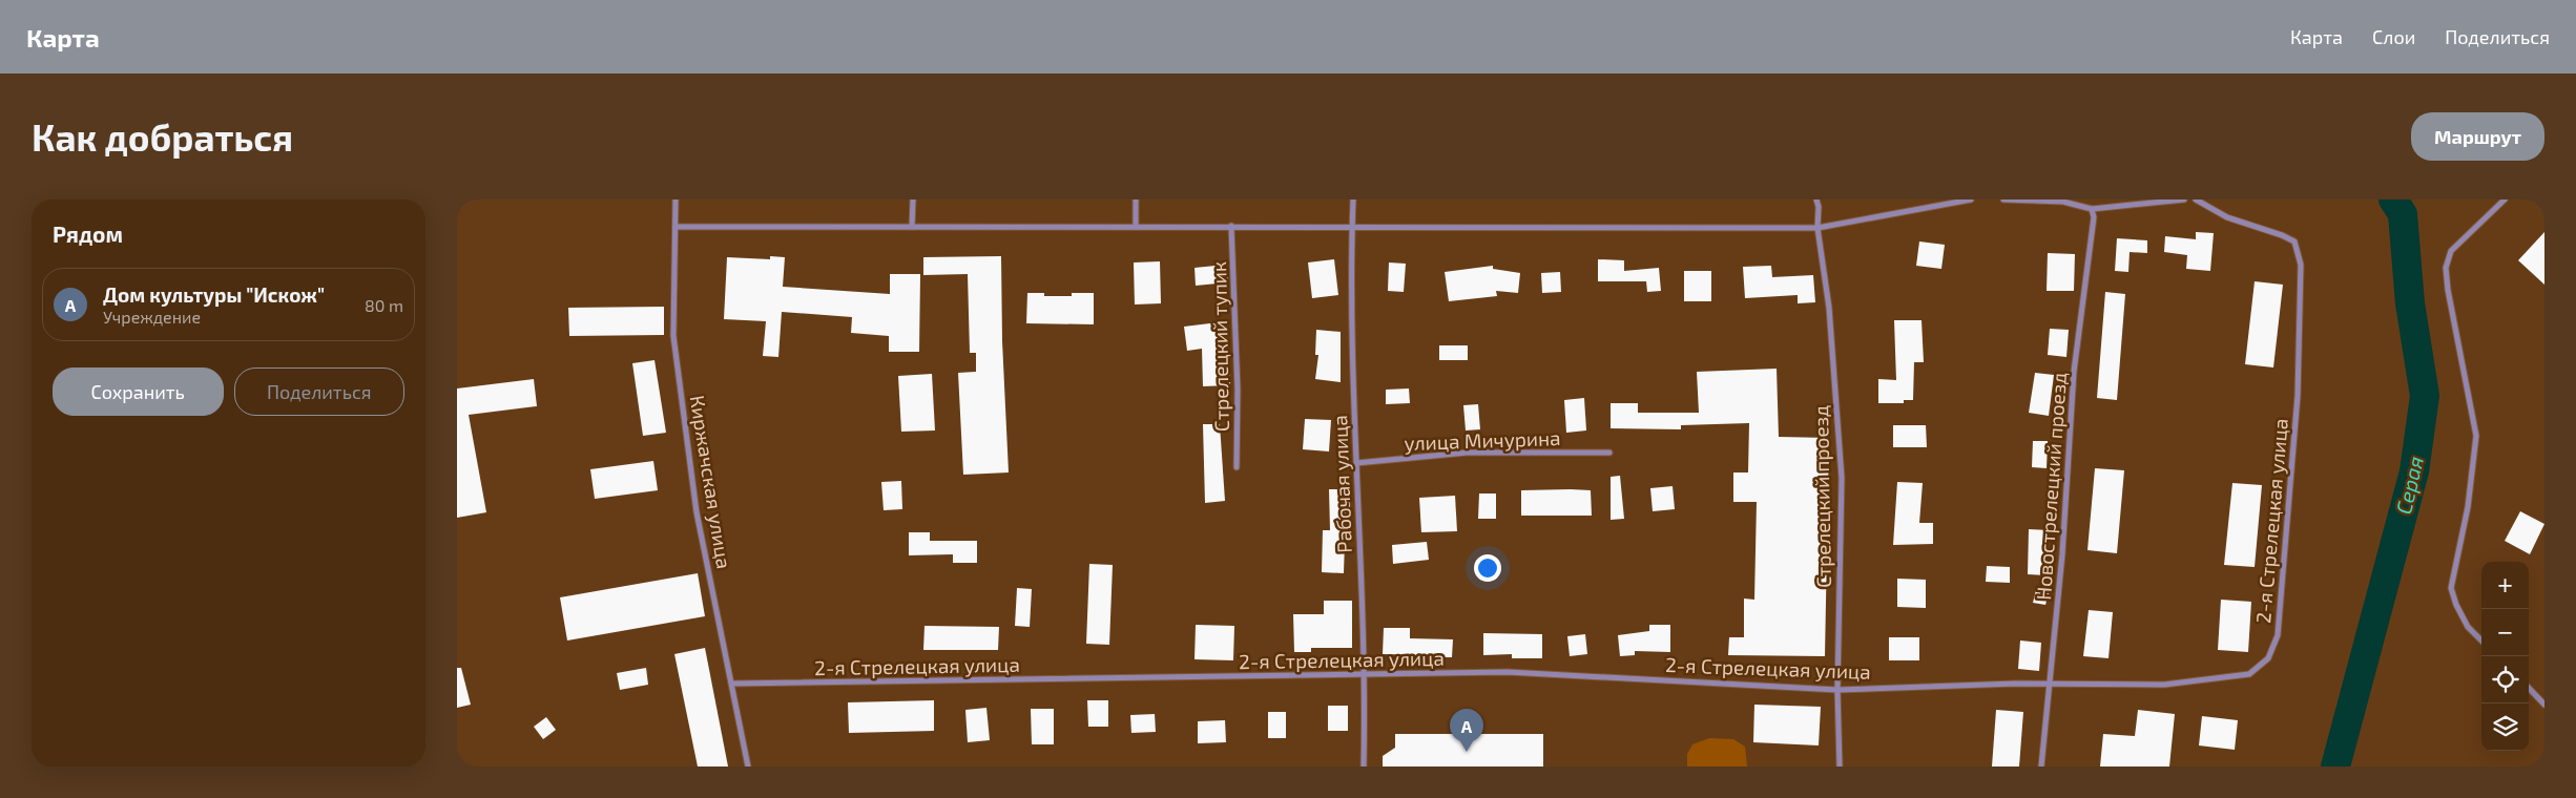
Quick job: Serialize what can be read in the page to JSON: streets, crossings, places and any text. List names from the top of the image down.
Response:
{
  "streets": {
    "street": [
      "Стрелецкий тупик",
      "улица Мичурина",
      "Киржачская улица",
      "Рабочая улица",
      "Новострелецкий проезд",
      "Стрелецкий проезд",
      "2-я Стрелецкая улица"
    ]
  },
  "crossings": [
    ["улица Мичурина", "Рабочая улица"],
    ["Киржачская улица", "2-я Стрелецкая улица"],
    ["Рабочая улица", "2-я Стрелецкая улица"],
    ["Новострелецкий проезд", "2-я Стрелецкая улица"],
    ["Стрелецкий проезд", "2-я Стрелецкая улица"]
  ],
  "water": ["Серая"],
  "page": {
    "header": "Карта",
    "nav": ["Карта", "Слои", "Поделиться"],
    "buttons": [
      "Маршрут",
      ["Сохранить", "Поделиться"]
    ],
    "title": "Как добраться",
    "heading": "Рядом",
    "list": [
      {
        "mark": "A",
        "name": "Дом культуры \"Искож\"",
        "note": "Учреждение",
        "value": "80 m"
      }
    ],
    "map_buttons": ["+", "−"],
    "pins": "A"
  }
}
